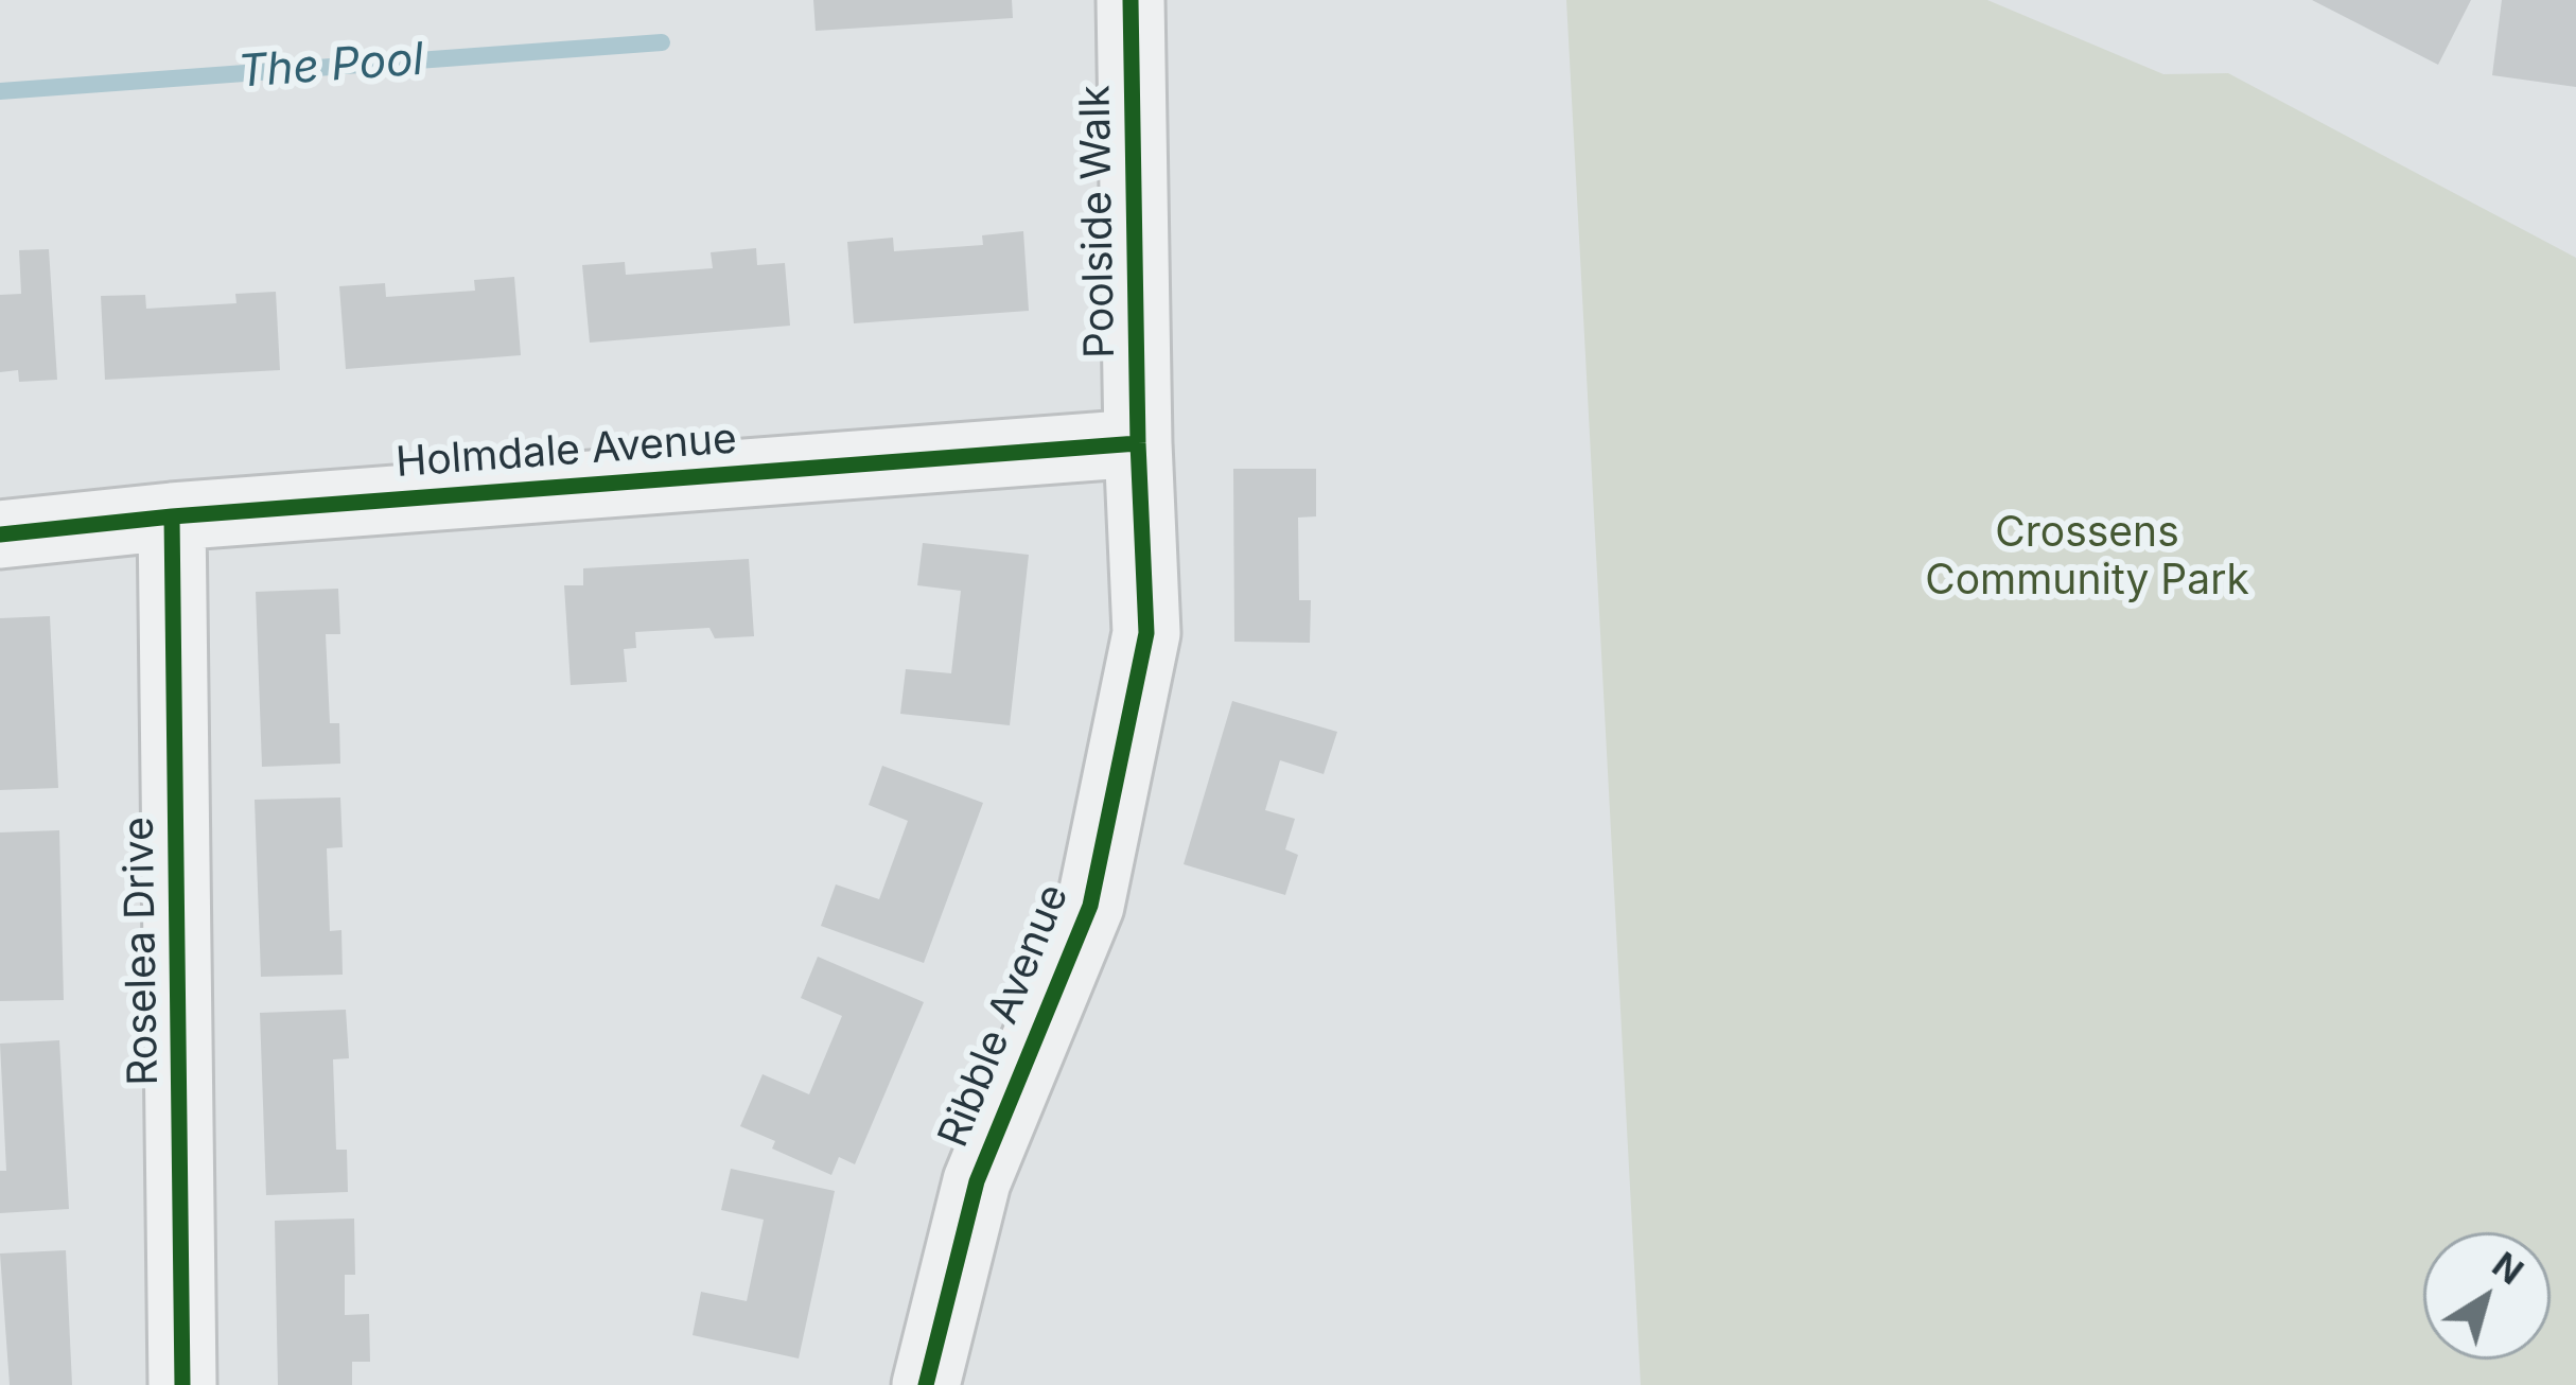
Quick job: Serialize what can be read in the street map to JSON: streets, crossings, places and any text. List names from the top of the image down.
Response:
{
  "streets": {
    "street": [
      "Poolside Walk",
      "Holmdale Avenue",
      "Roselea Drive",
      "Ribble Avenue"
    ]
  },
  "crossings": [
    ["Poolside Walk", "Holmdale Avenue"],
    ["Poolside Walk", "Ribble Avenue"],
    ["Holmdale Avenue", "Roselea Drive"],
    ["Holmdale Avenue", "Ribble Avenue"]
  ],
  "water": ["The Pool"],
  "parks": ["Crossens Community Park"],
  "north": "top right"
}
